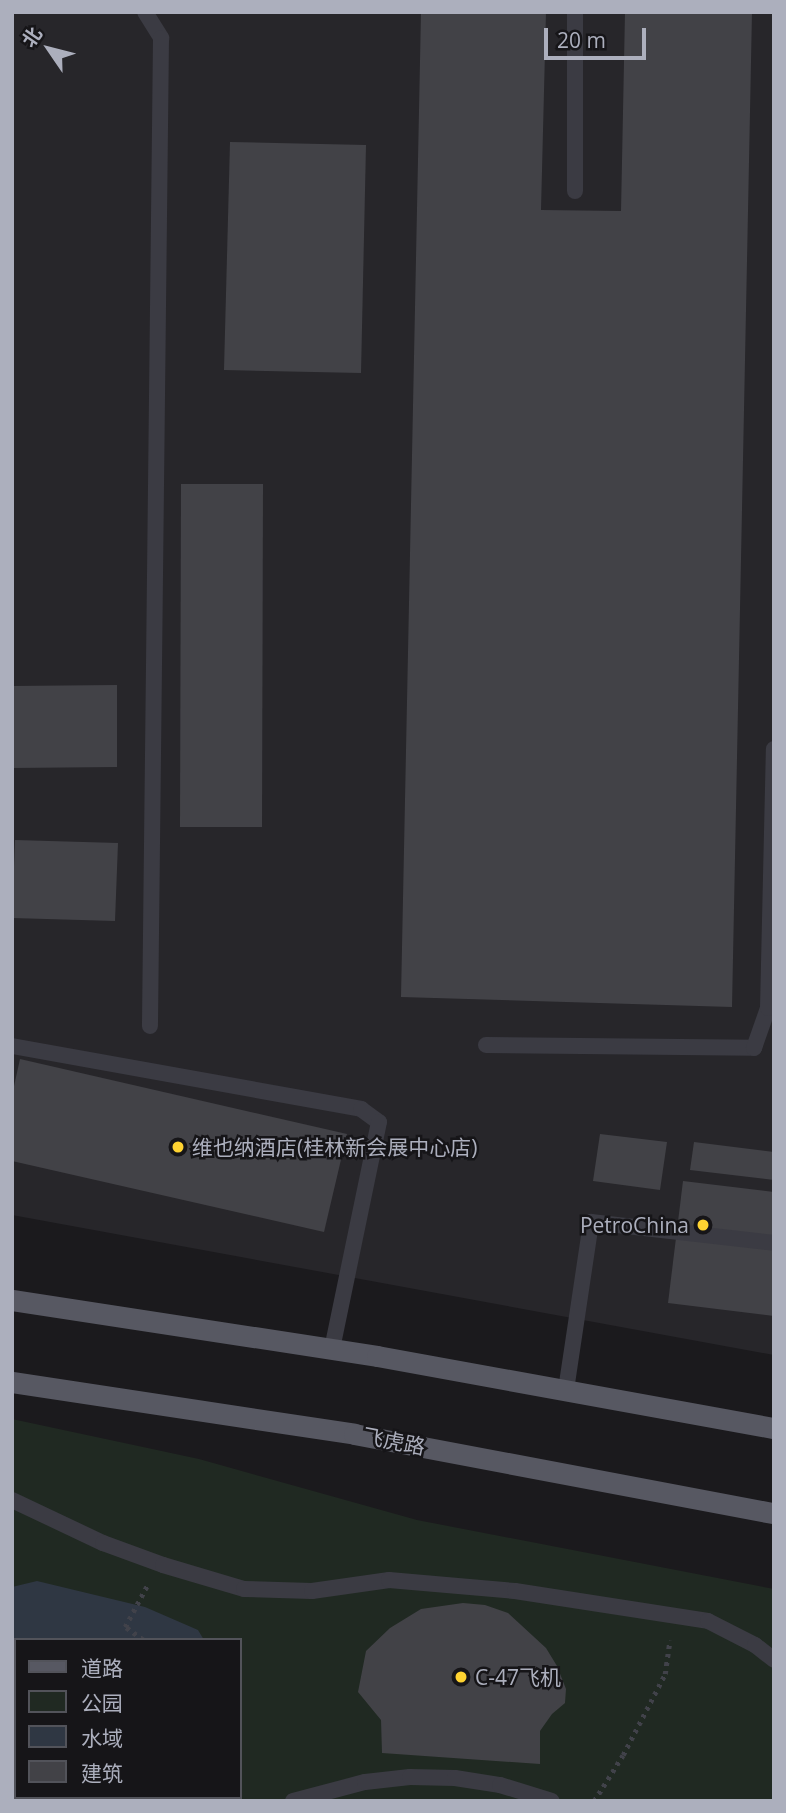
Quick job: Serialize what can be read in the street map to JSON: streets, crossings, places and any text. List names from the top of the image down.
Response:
{
  "streets": {
    "main road": ["飞虎路"]
  },
  "places": ["维也纳酒店(桂林新会展中心店)", "PetroChina", "C-47飞机"],
  "legend": [
    "道路",
    "公园",
    "水域",
    "建筑"
  ],
  "scale_bar": "20 m",
  "north": "top left"
}
